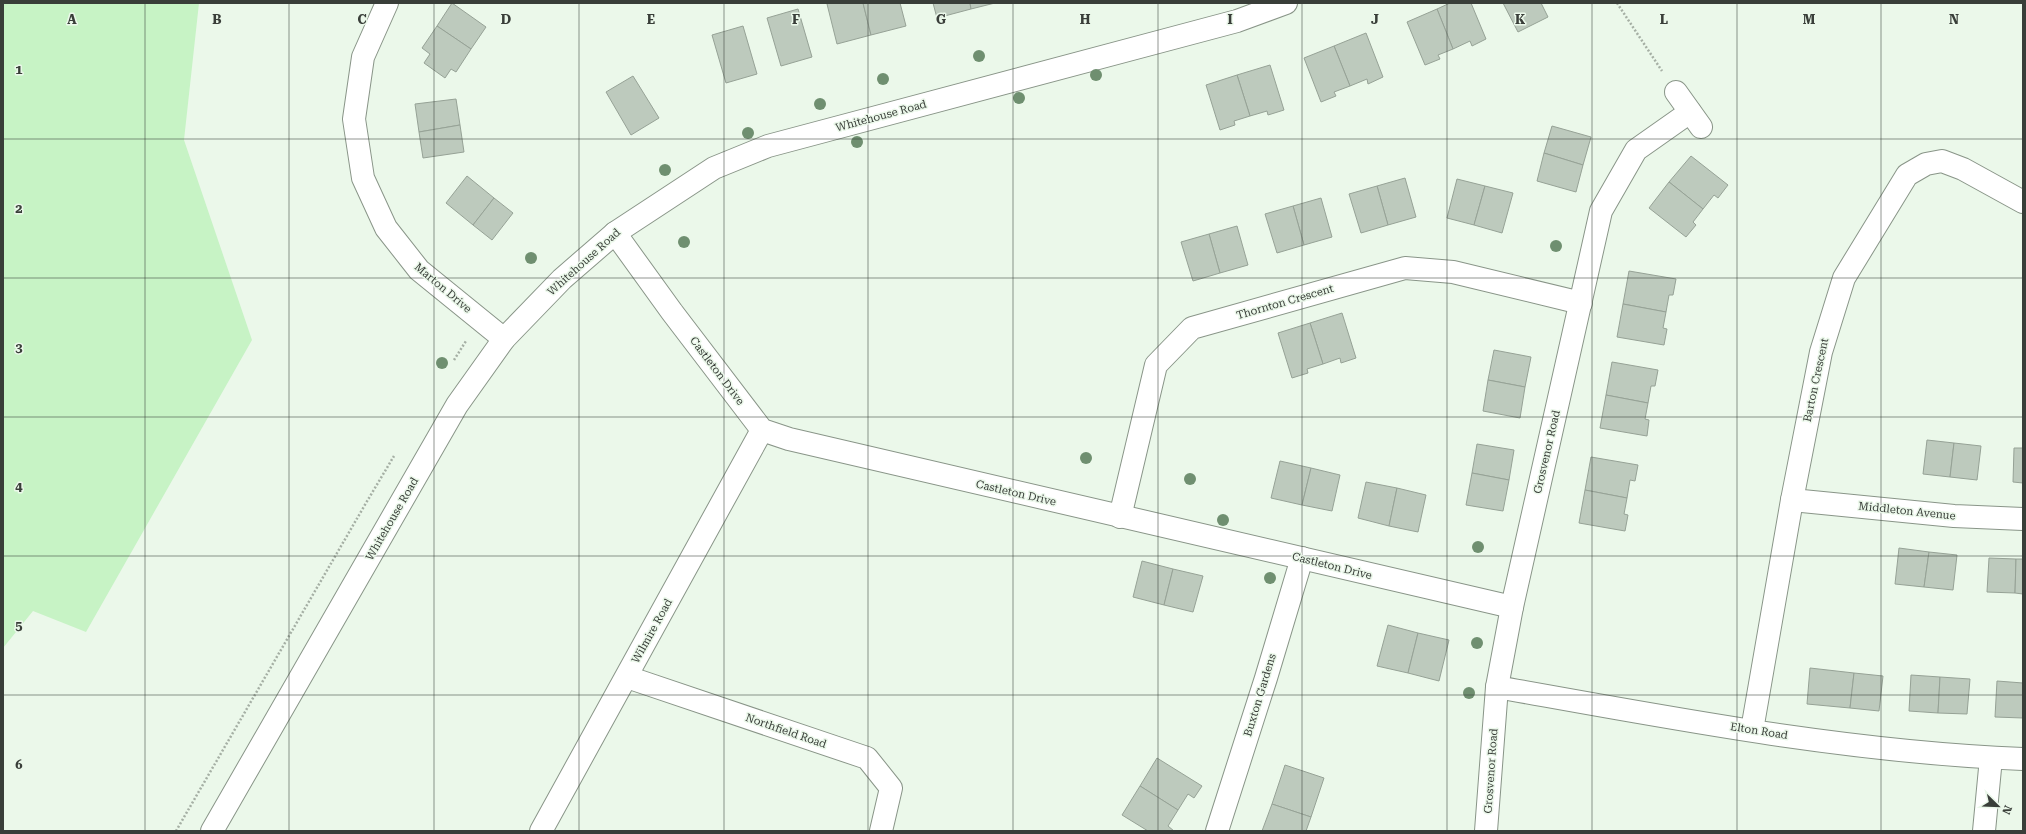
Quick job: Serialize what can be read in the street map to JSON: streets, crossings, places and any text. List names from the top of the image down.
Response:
{
  "streets": {
    "street": [
      "Whitehouse Road",
      "Marton Drive",
      "Thornton Crescent",
      "Castleton Drive",
      "Barton Crescent",
      "Grosvenor Road",
      "Middleton Avenue",
      "Wilmire Road",
      "Buxton Gardens",
      "Northfield Road",
      "Elton Road"
    ]
  },
  "crossings": [
    ["Whitehouse Road", "Marton Drive"],
    ["Whitehouse Road", "Castleton Drive"],
    ["Thornton Crescent", "Castleton Drive"],
    ["Thornton Crescent", "Grosvenor Road"],
    ["Castleton Drive", "Grosvenor Road"],
    ["Castleton Drive", "Wilmire Road"],
    ["Castleton Drive", "Buxton Gardens"],
    ["Barton Crescent", "Middleton Avenue"],
    ["Barton Crescent", "Elton Road"],
    ["Grosvenor Road", "Elton Road"],
    ["Wilmire Road", "Northfield Road"]
  ],
  "north": "bottom right",
  "grid": {
    "columns": [
      "A",
      "B",
      "C",
      "D",
      "E",
      "F",
      "G",
      "H",
      "I",
      "J",
      "K",
      "L",
      "M",
      "N"
    ],
    "rows": [
      "1",
      "2",
      "3",
      "4",
      "5",
      "6"
    ]
  }
}
